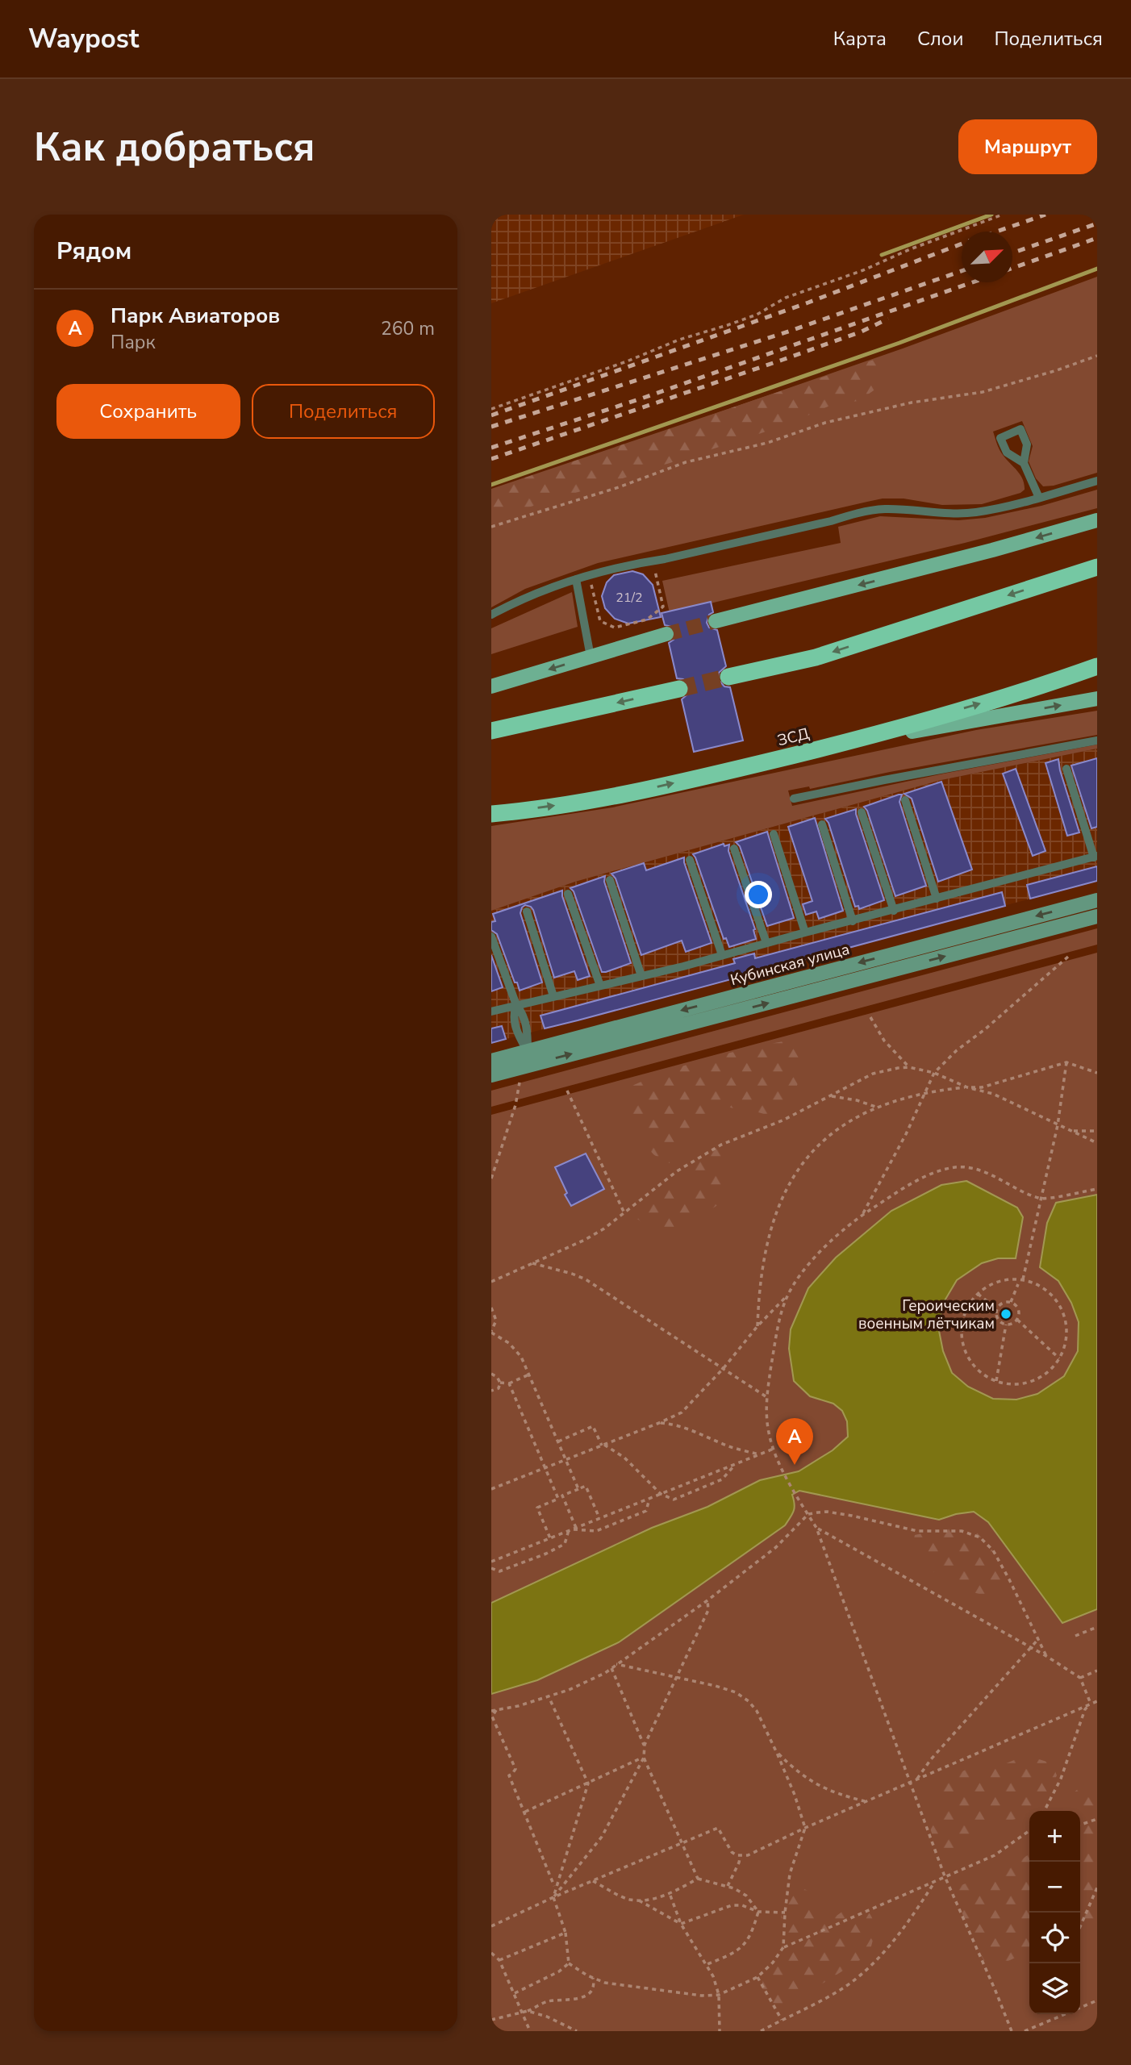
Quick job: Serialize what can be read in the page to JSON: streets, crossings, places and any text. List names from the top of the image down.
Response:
{
  "streets": {
    "highway": ["ЗСД"],
    "main road": ["Кубинская улица"]
  },
  "places": ["Героическим военным лётчикам"],
  "house_numbers": ["21/2"],
  "north": "top right",
  "page": {
    "header": "Waypost",
    "nav": ["Карта", "Слои", "Поделиться"],
    "buttons": [
      "Маршрут",
      ["Сохранить", "Поделиться"]
    ],
    "title": "Как добраться",
    "heading": "Рядом",
    "list": [
      {
        "mark": "A",
        "name": "Парк Авиаторов",
        "note": "Парк",
        "value": "260 m"
      }
    ],
    "pins": "A",
    "map_buttons": ["+", "−"]
  }
}
